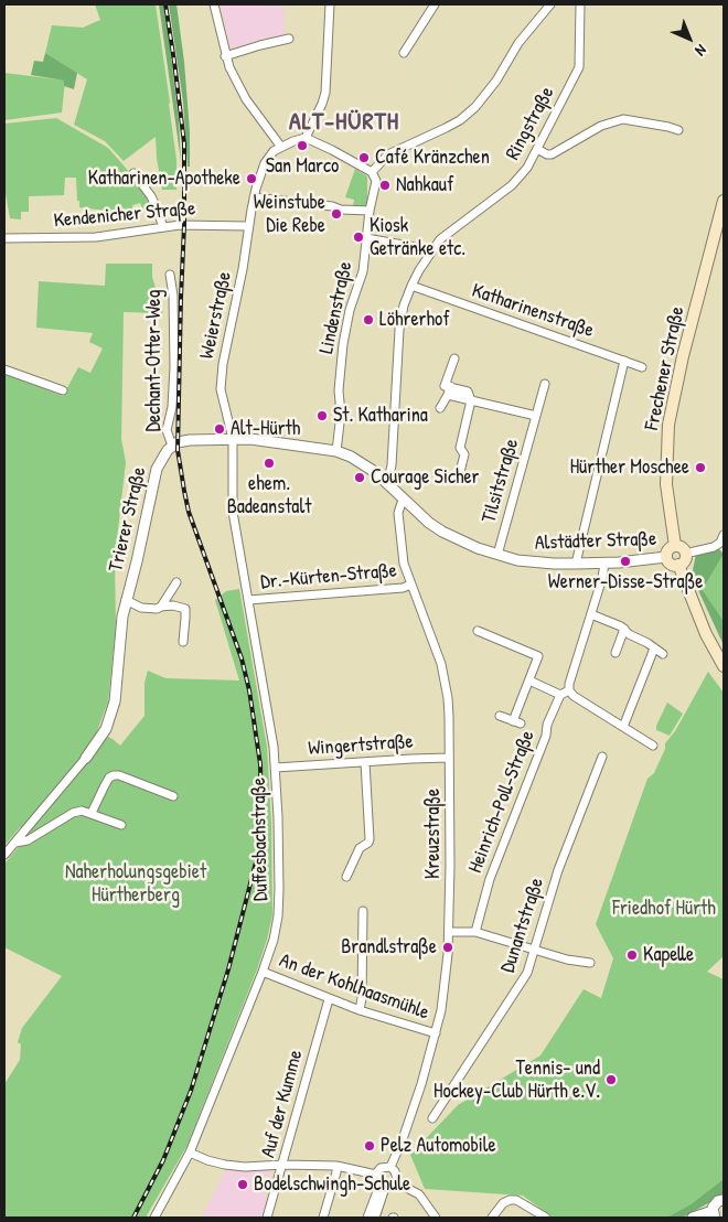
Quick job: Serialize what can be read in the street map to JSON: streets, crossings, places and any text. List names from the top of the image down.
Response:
{
  "streets": {
    "main road": ["Frechener Straße"],
    "street": [
      "Ringstraße",
      "Kendenicher Straße",
      "Lindenstraße",
      "Katharinenstraße",
      "Weierstraße",
      "Dechant-Otter-Weg",
      "Tilsitstraße",
      "Trierer Straße",
      "Alstädter Straße",
      "Dr.-Kürten-Straße",
      "Wingertstraße",
      "Heinrich-Poll-Straße",
      "Kreuzstraße",
      "Duffesbachstraße",
      "Dunantstraße",
      "An der Kohlhaasmühle",
      "Auf der Kumme"
    ]
  },
  "crossings": [
    ["Ringstraße", "Katharinenstraße"],
    ["Ringstraße", "Alstädter Straße"],
    ["Kendenicher Straße", "Weierstraße"],
    ["Lindenstraße", "Alstädter Straße"],
    ["Weierstraße", "Alstädter Straße"],
    ["Weierstraße", "Duffesbachstraße"],
    ["Dechant-Otter-Weg", "Trierer Straße"],
    ["Frechener Straße", "Alstädter Straße"],
    ["Tilsitstraße", "Alstädter Straße"],
    ["Alstädter Straße", "Kreuzstraße"],
    ["Alstädter Straße", "Duffesbachstraße"],
    ["Dr.-Kürten-Straße", "Kreuzstraße"],
    ["Dr.-Kürten-Straße", "Duffesbachstraße"],
    ["Wingertstraße", "Kreuzstraße"],
    ["Wingertstraße", "Duffesbachstraße"],
    ["Kreuzstraße", "An der Kohlhaasmühle"],
    ["Duffesbachstraße", "An der Kohlhaasmühle"],
    ["An der Kohlhaasmühle", "Auf der Kumme"]
  ],
  "districts": ["ALT-HÜRTH"],
  "parks": ["Naherholungsgebiet Hürtherberg", "Friedhof Hürth"],
  "places": [
    "San Marco",
    "Café Kränzchen",
    "Katharinen-Apotheke",
    "Nahkauf",
    "Weinstube Die Rebe",
    "Kiosk Getränke etc.",
    "Löhrerhof",
    "St. Katharina",
    "Alt-Hürth",
    "ehem. Badeanstalt",
    "Hürther Moschee",
    "Courage Sicher",
    "Werner-Disse-Straße",
    "Brandlstraße",
    "Kapelle",
    "Tennis- und Hockey-Club Hürth e.V.",
    "Pelz Automobile",
    "Bodelschwingh-Schule"
  ],
  "north": "bottom right"
}
